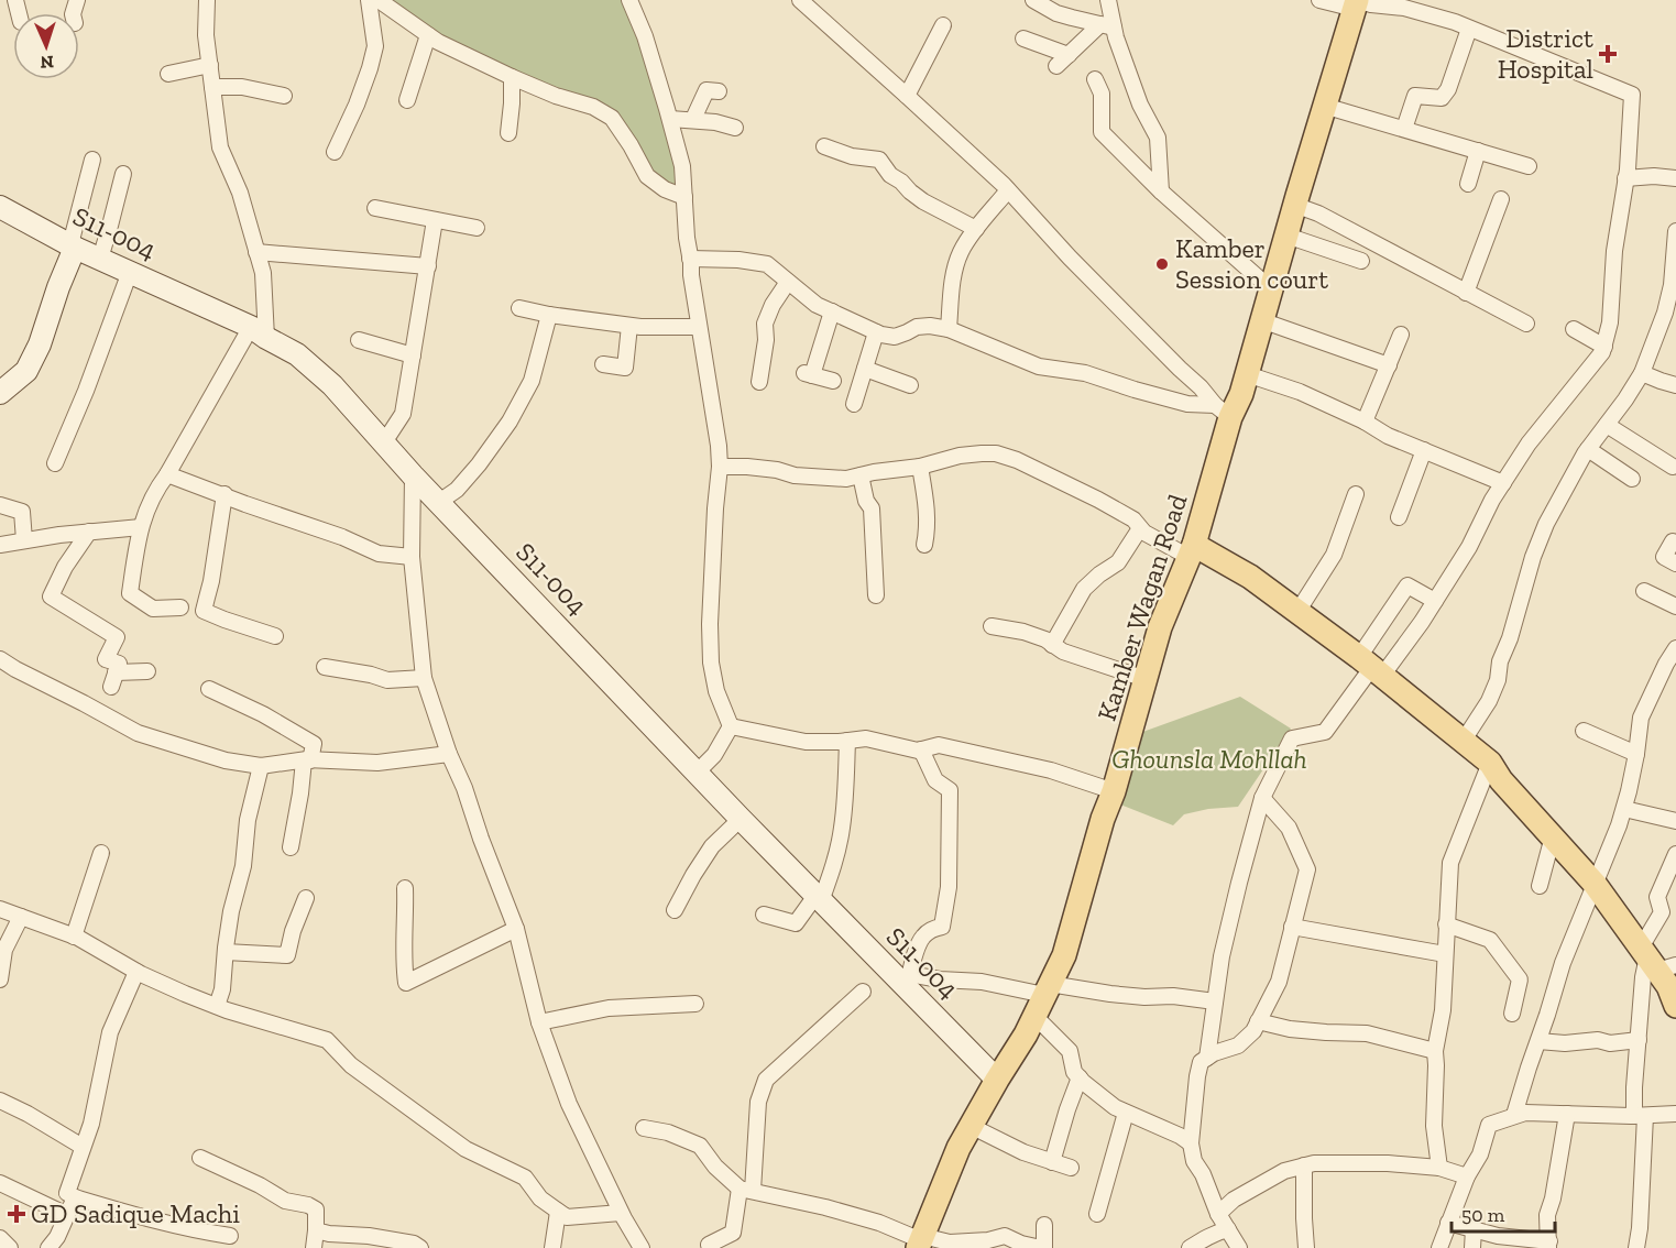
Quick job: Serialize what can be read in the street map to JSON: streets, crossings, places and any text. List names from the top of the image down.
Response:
{
  "streets": {
    "main road": ["Kamber Wagan Road"],
    "street": ["S11-004"]
  },
  "crossings": [
    ["S11-004", "Kamber Wagan Road"]
  ],
  "parks": ["Ghounsla Mohllah"],
  "places": {
    "health": ["District Hospital", "GD Sadique Machi"],
    "other": ["Kamber Session court"]
  },
  "scale_bar": "50 m",
  "north": "bottom"
}
